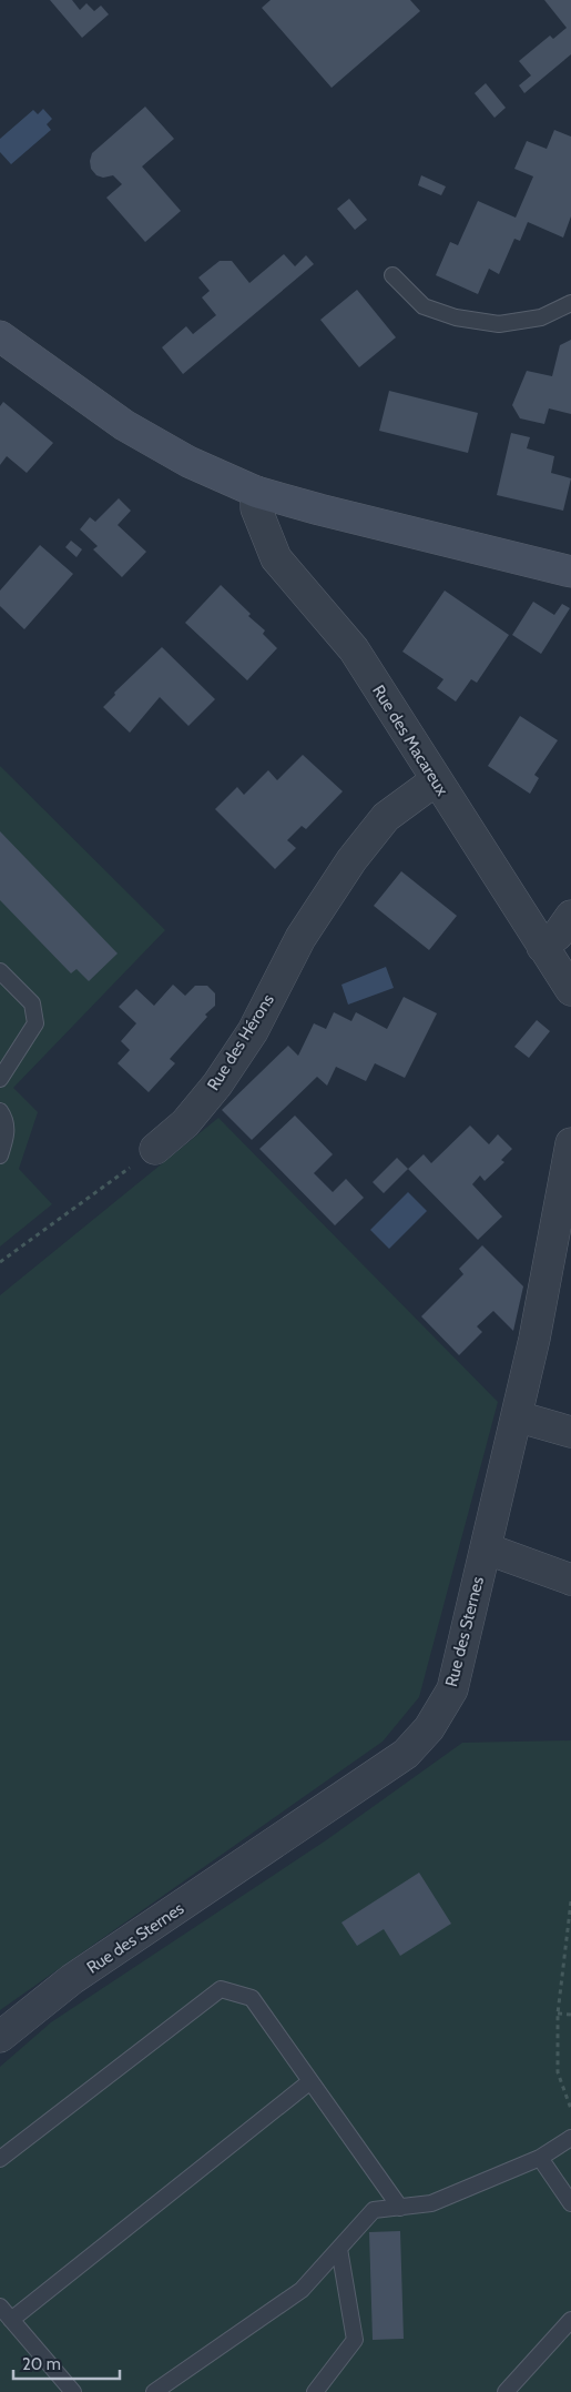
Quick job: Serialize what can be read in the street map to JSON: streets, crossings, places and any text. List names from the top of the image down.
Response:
{
  "streets": {
    "street": ["Rue des Macareux", "Rue des Hérons", "Rue des Sternes"]
  },
  "crossings": [
    ["Rue des Macareux", "Rue des Hérons"]
  ],
  "scale_bar": "20 m"
}
